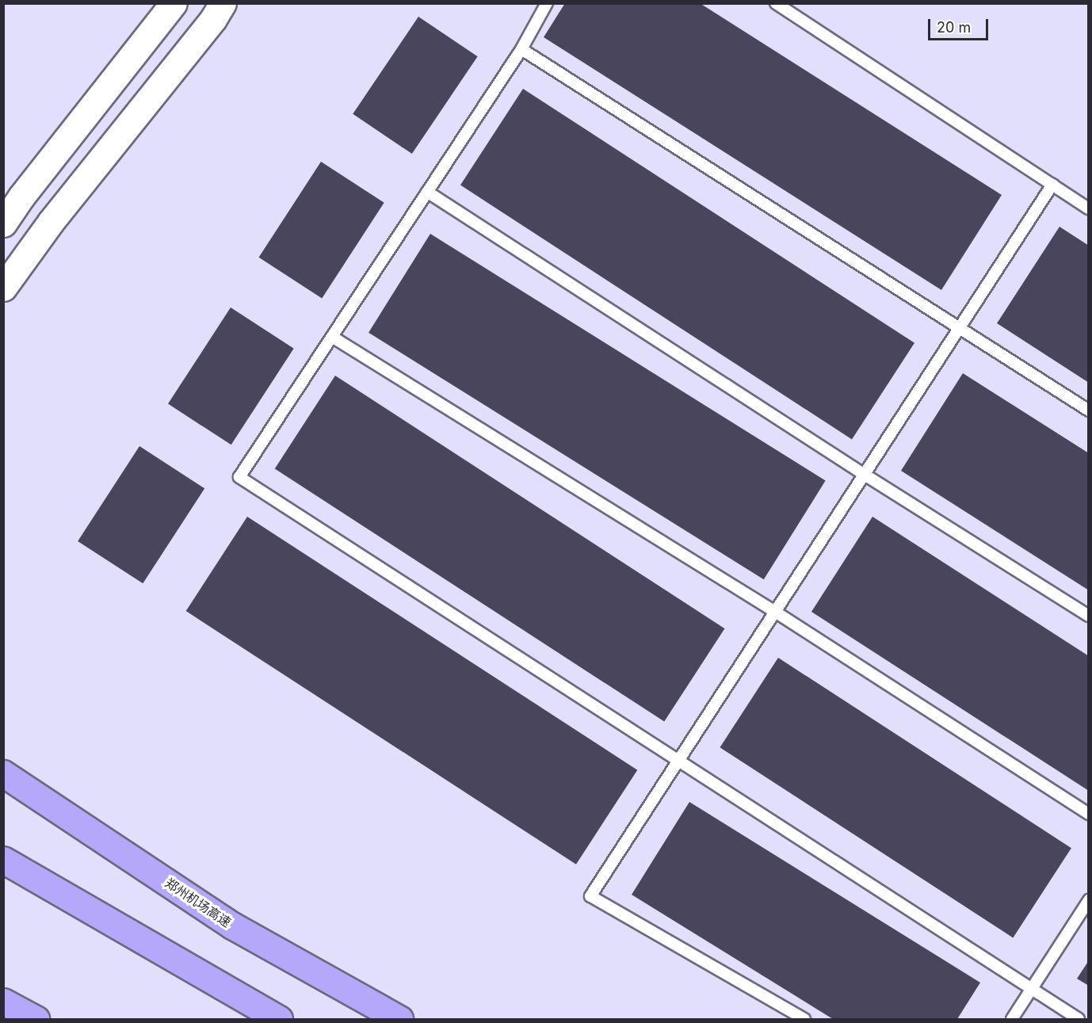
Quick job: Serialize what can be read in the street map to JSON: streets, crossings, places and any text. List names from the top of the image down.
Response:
{
  "streets": {
    "highway": ["郑州机场高速"]
  },
  "scale_bar": "20 m"
}
